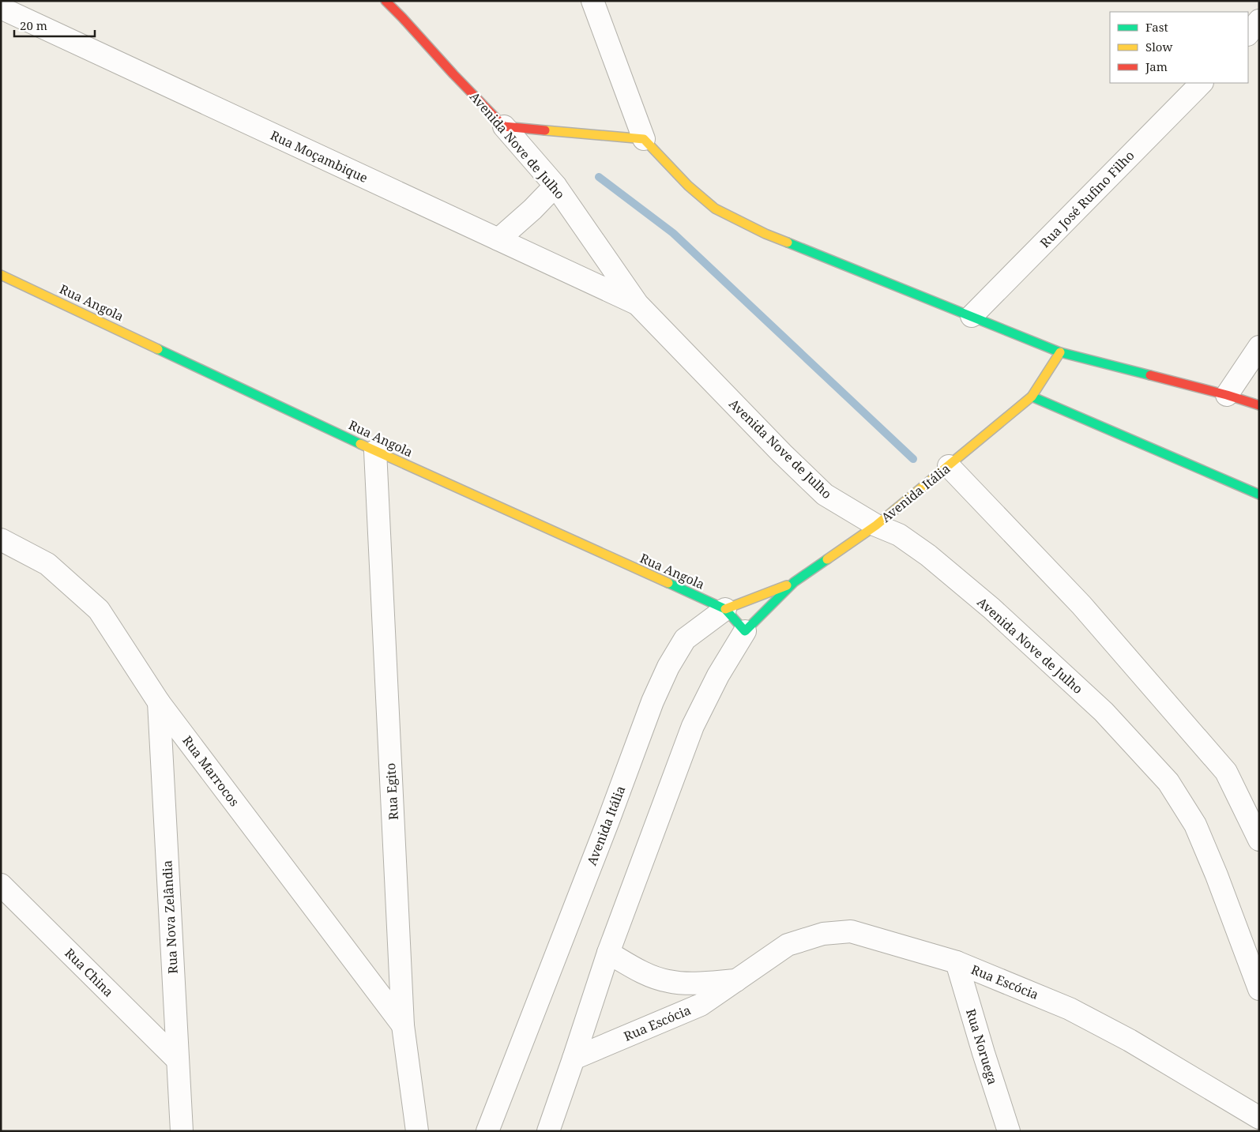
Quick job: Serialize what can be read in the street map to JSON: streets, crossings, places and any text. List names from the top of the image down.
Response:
{
  "streets": {
    "main road": ["Avenida Nove de Julho", "Rua Angola", "Avenida Itália"],
    "street": [
      "Rua Moçambique",
      "Rua José Rufino Filho",
      "Rua Marrocos",
      "Rua Egito",
      "Rua Nova Zelândia",
      "Rua China",
      "Rua Escócia",
      "Rua Noruega"
    ]
  },
  "crossings": [
    ["Avenida Nove de Julho", "Rua Moçambique"],
    ["Avenida Nove de Julho", "Avenida Itália"],
    ["Rua Angola", "Avenida Itália"],
    ["Rua Angola", "Rua Egito"],
    ["Avenida Itália", "Rua Escócia"],
    ["Rua Marrocos", "Rua Egito"],
    ["Rua Marrocos", "Rua Nova Zelândia"],
    ["Rua Nova Zelândia", "Rua China"],
    ["Rua Escócia", "Rua Noruega"]
  ],
  "legend": ["Fast", "Slow", "Jam"],
  "scale_bar": "20 m"
}
